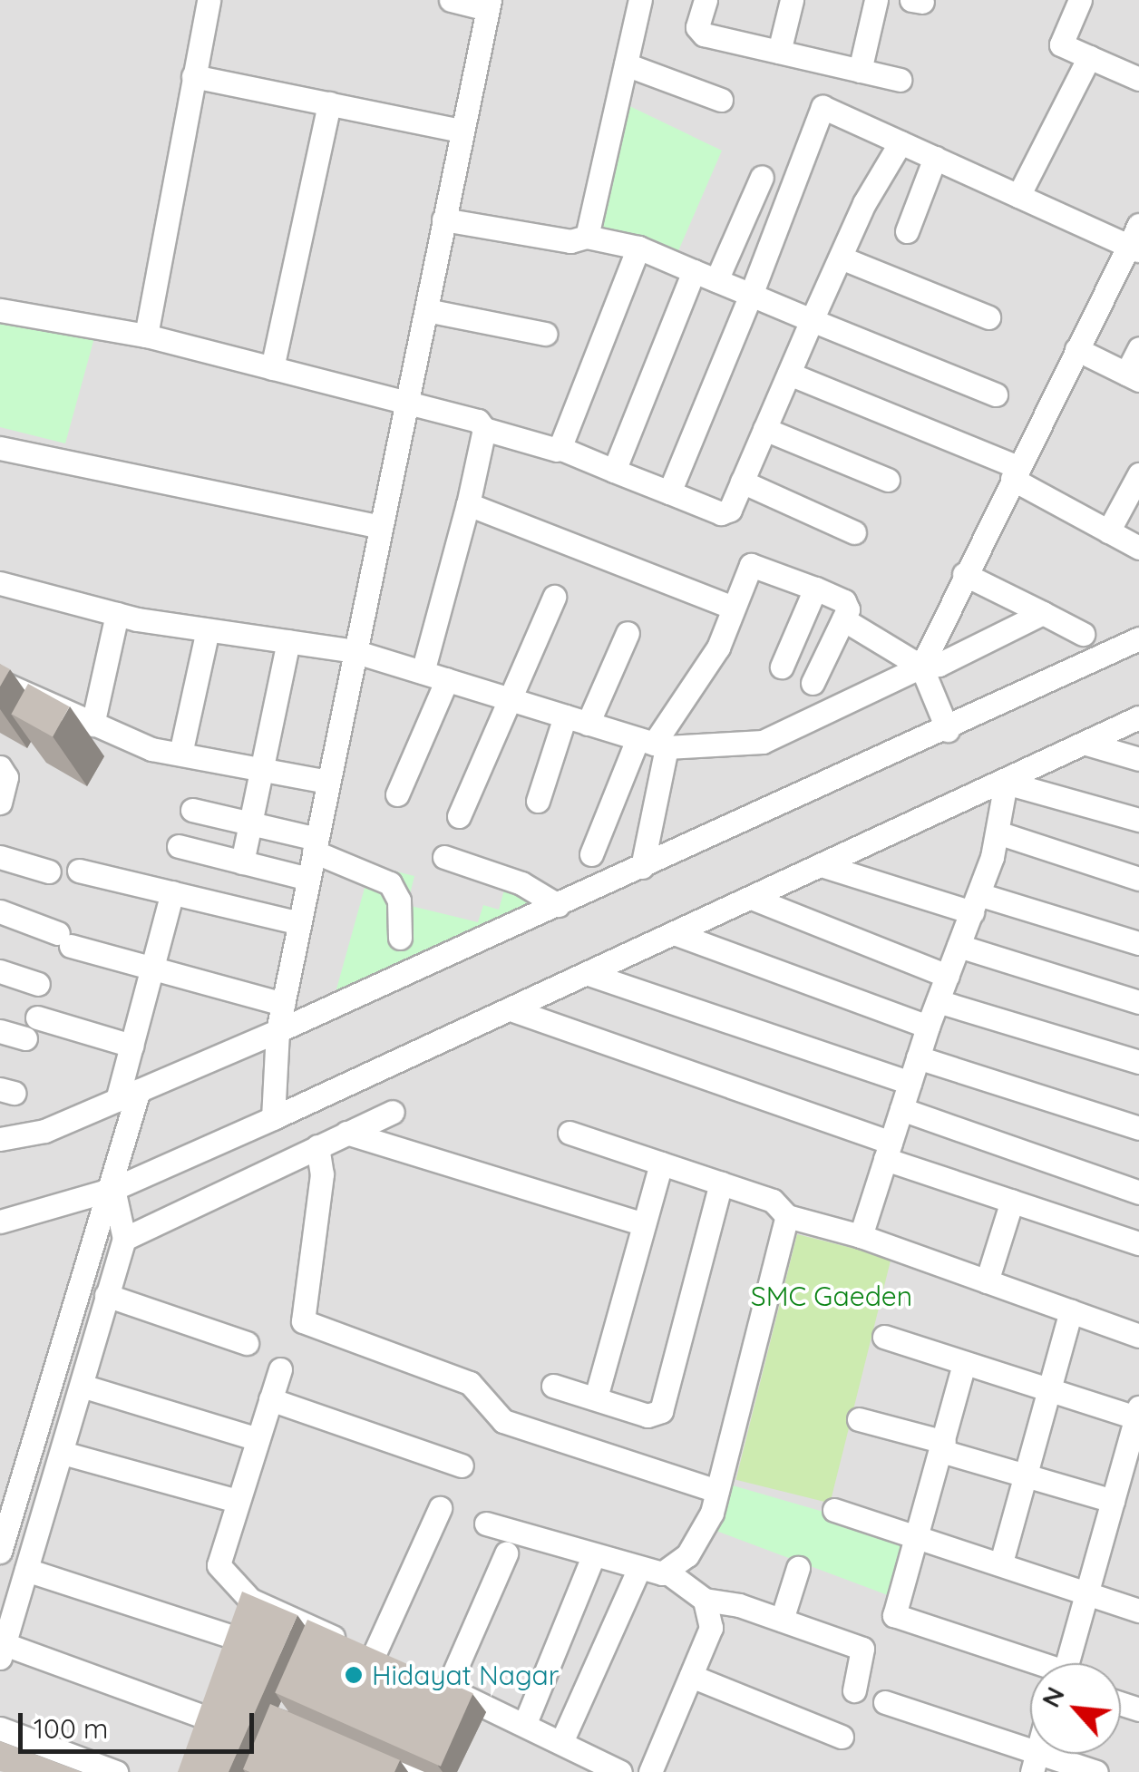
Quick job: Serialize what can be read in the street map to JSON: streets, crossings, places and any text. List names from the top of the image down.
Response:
{
  "parks": ["SMC Gaeden"],
  "places": ["Hidayat Nagar"],
  "scale_bar": "100 m",
  "north": "top left"
}
